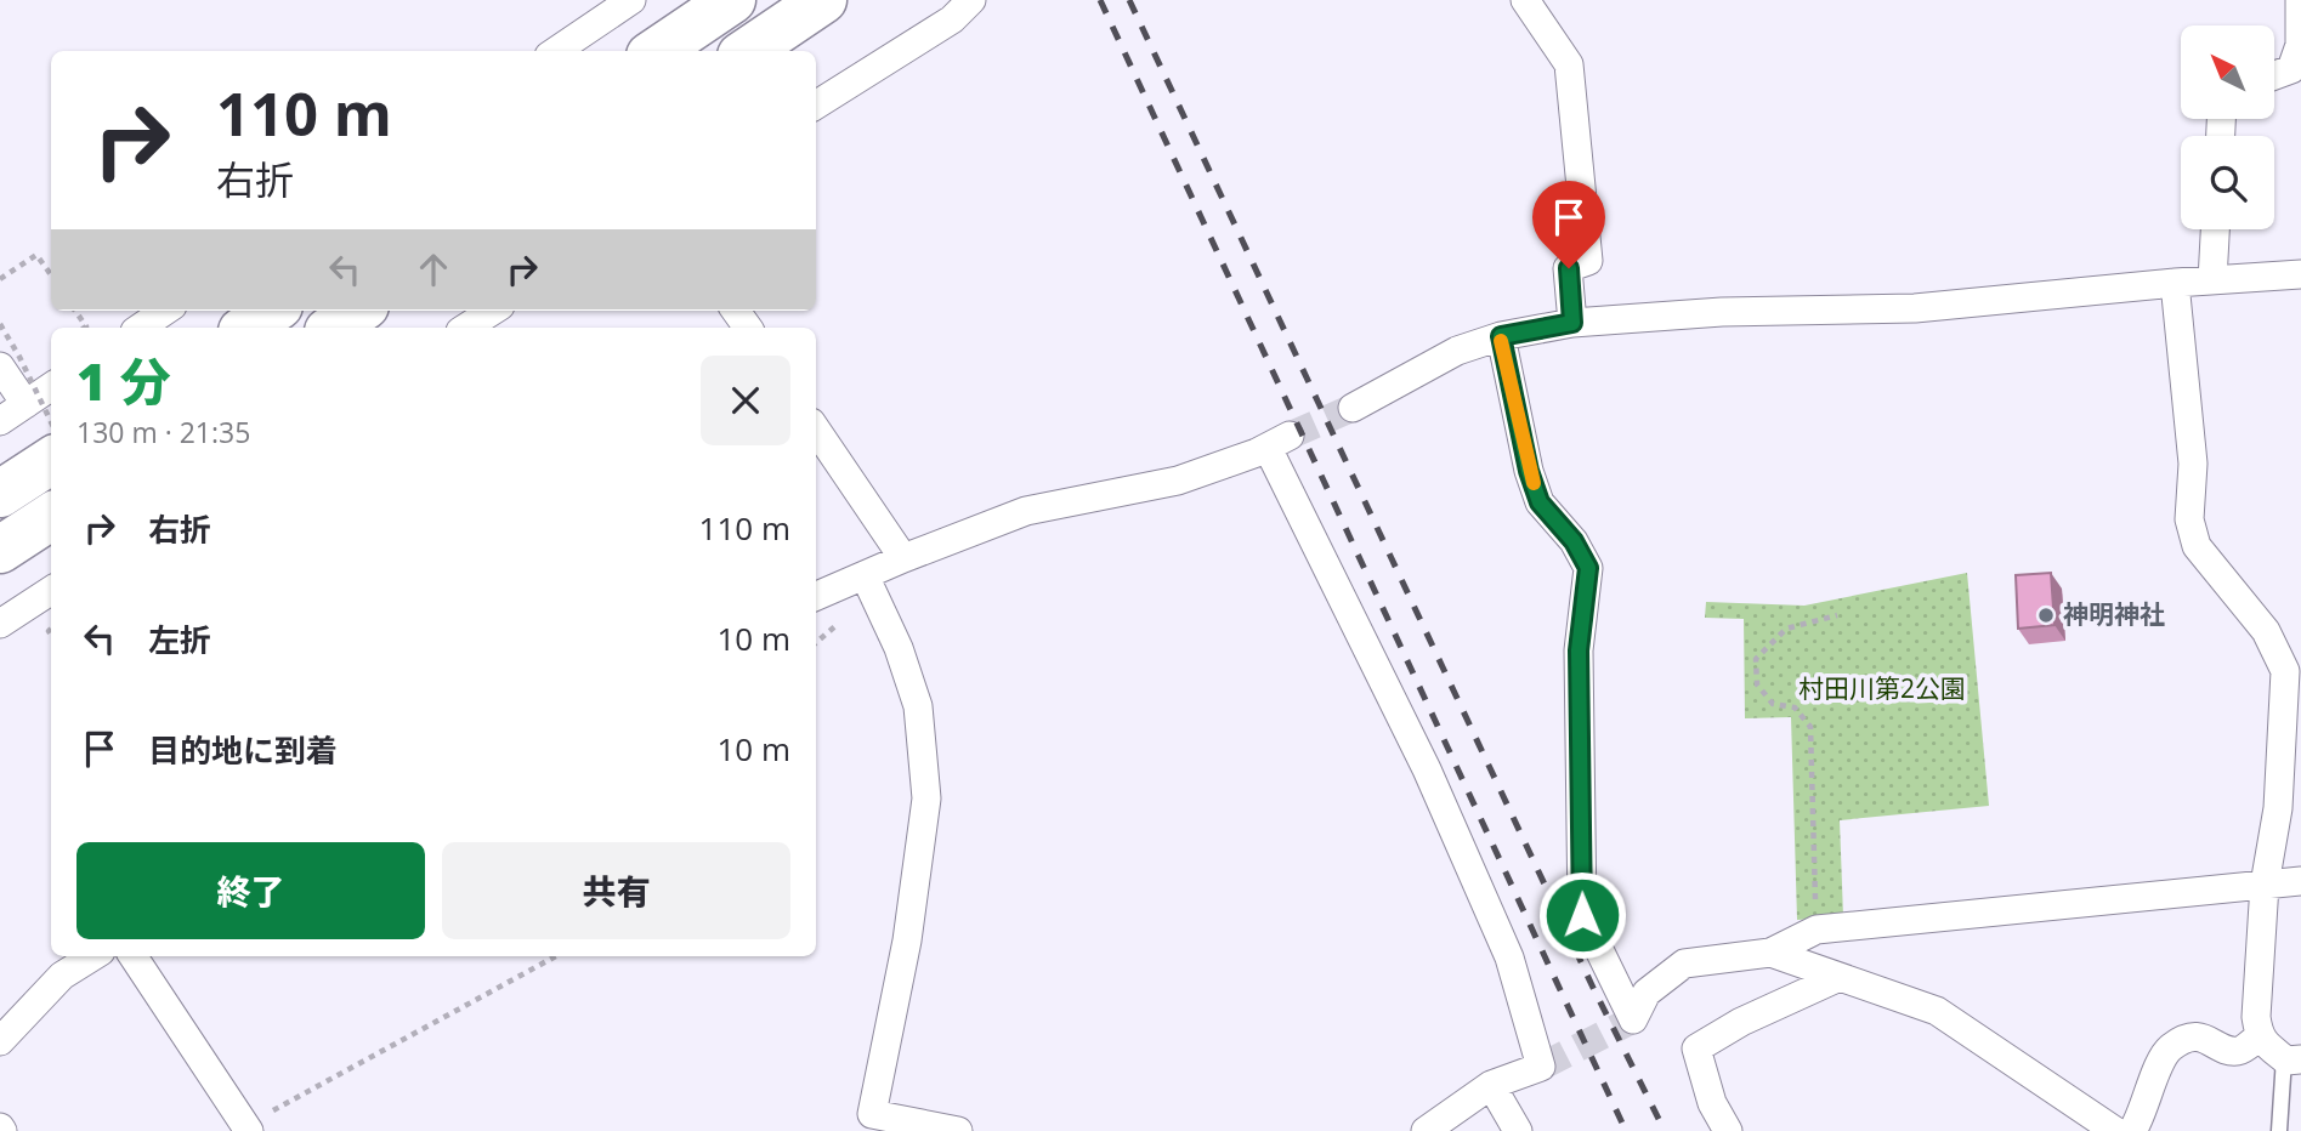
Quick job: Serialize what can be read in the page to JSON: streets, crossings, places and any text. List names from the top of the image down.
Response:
{
  "parks": ["村田川第2公園"],
  "places": ["神明神社"],
  "north": "top left",
  "page": {
    "turn": ["110 m", "右折"],
    "heading": ["1 分", "130 m · 21:35"],
    "list": [
      {
        "name": "右折",
        "value": "110 m"
      },
      {
        "name": "左折",
        "value": "10 m"
      },
      {
        "name": "目的地に到着",
        "value": "10 m"
      }
    ],
    "buttons": ["終了", "共有"]
  }
}
